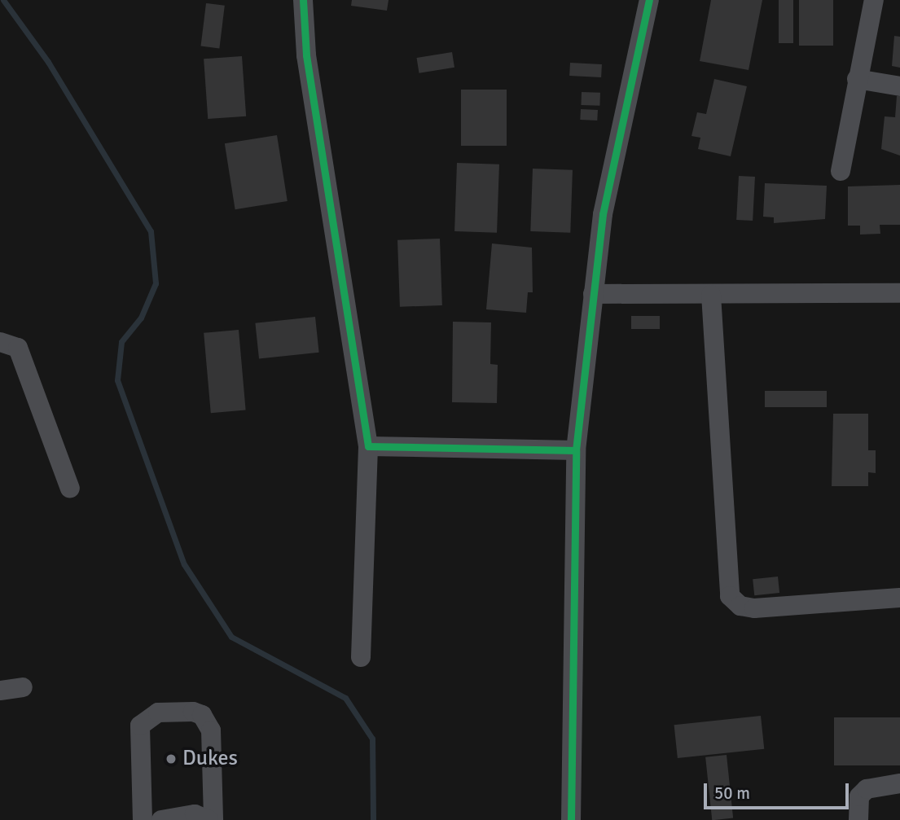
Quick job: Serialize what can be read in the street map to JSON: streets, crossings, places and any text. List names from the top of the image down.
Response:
{
  "places": ["Dukes"],
  "scale_bar": "50 m"
}
